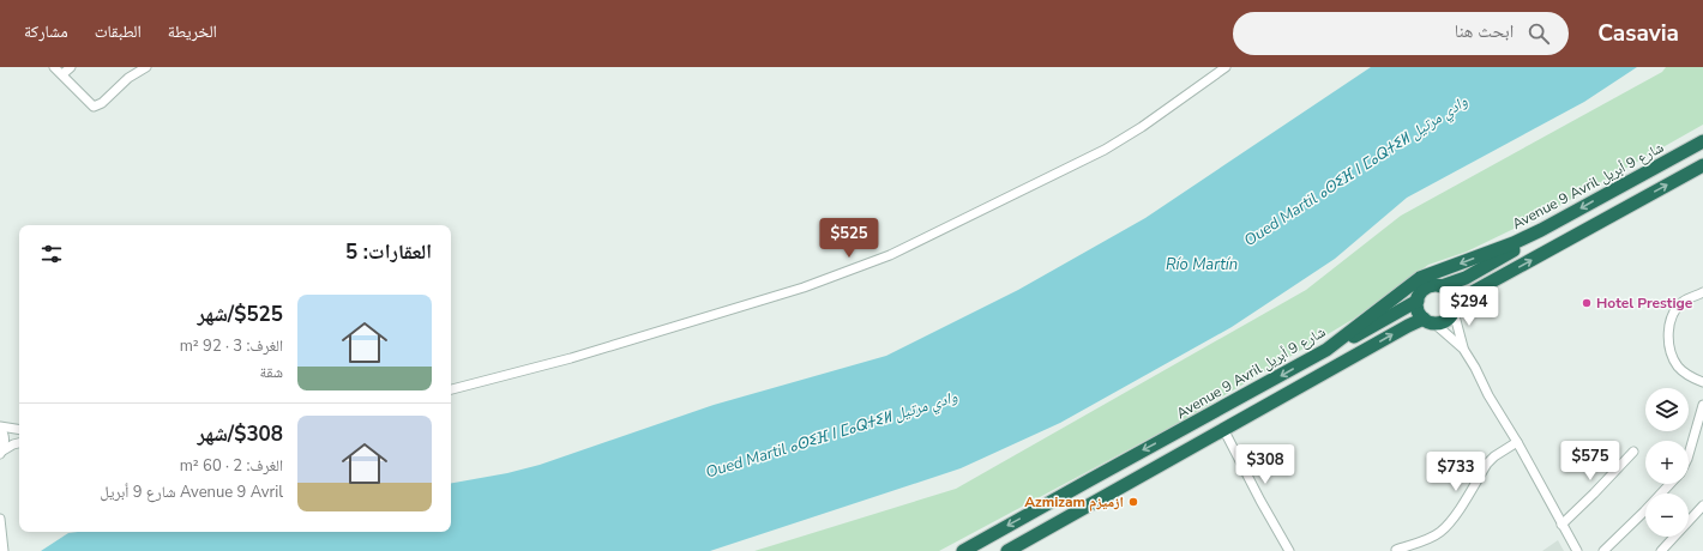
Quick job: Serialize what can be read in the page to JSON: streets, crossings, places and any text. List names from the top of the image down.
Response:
{
  "streets": {
    "highway": ["Avenue 9 Avril شارع 9 أبريل"]
  },
  "water": ["Oued Martil ⴰⵙⵉⴼ ⵏ ⵎⴰⵕⵜⵉⵍ وادي مرتيل", "Río Martín"],
  "places": ["Hotel Prestige", "Azmizam ازميزم"],
  "page": {
    "header": "Casavia",
    "search": "ابحث هنا",
    "nav": ["الخريطة", "الطبقات", "مشاركة"],
    "price": [
      "$525",
      "$294",
      "$575",
      "$308",
      "$733"
    ],
    "heading": "العقارات: 5",
    "list": [
      {
        "name": "$525/شهر",
        "note": "الغرف: 3 · 92 m² · شقة"
      },
      {
        "name": "$308/شهر",
        "note": "الغرف: 2 · 60 m² · Avenue 9 Avril شارع 9 أبريل"
      }
    ],
    "map_buttons": ["+", "−"]
  }
}
